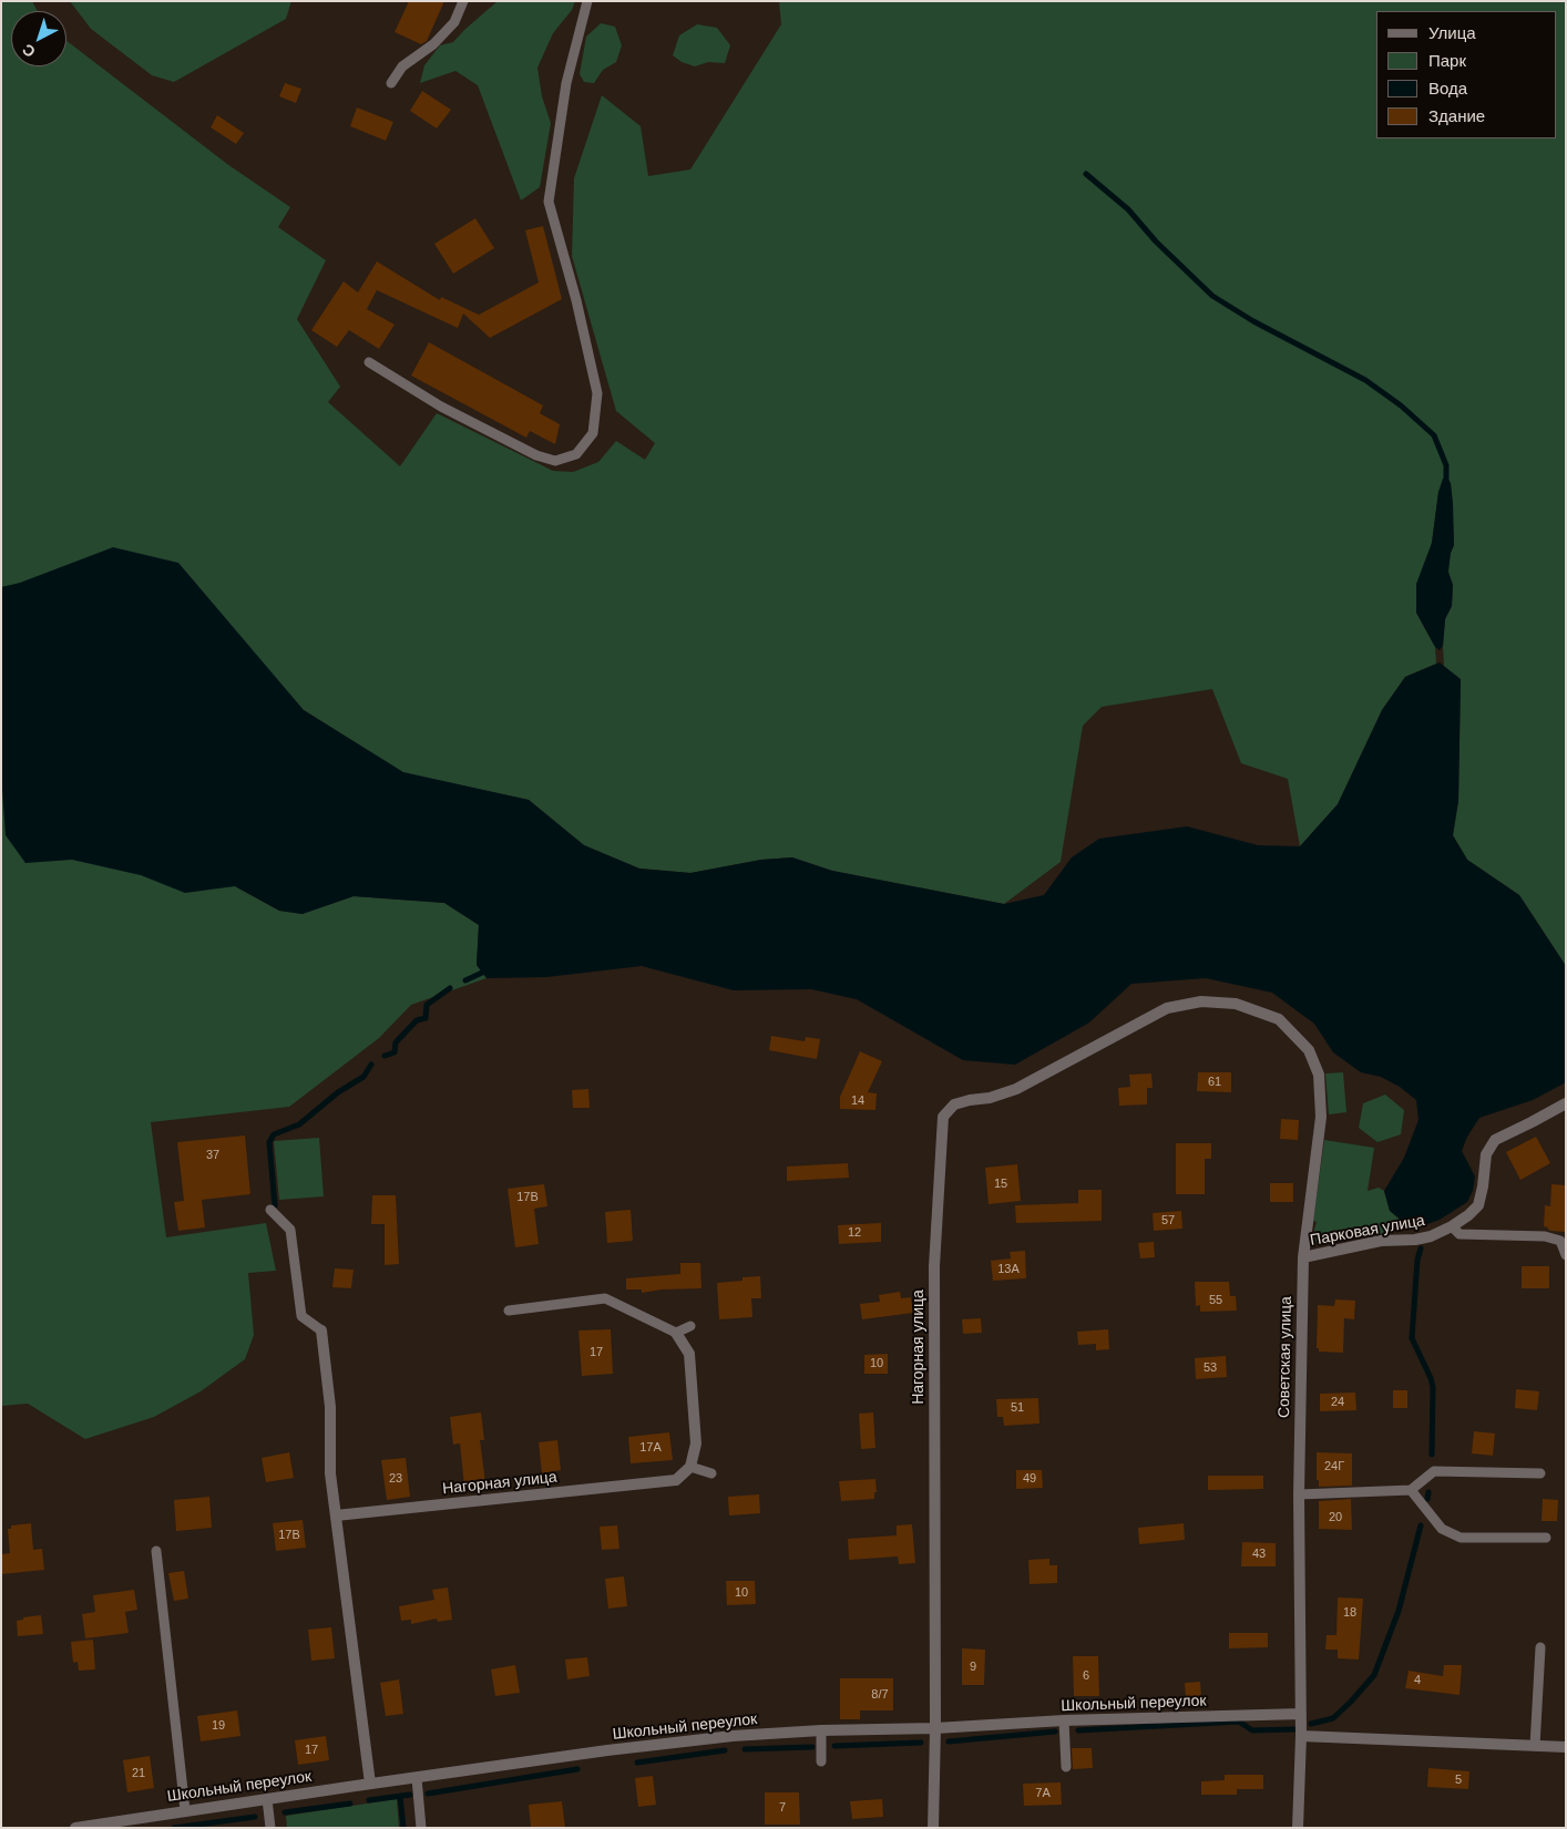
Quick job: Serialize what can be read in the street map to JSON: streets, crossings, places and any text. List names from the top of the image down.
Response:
{
  "streets": {
    "street": [
      "Парковая улица",
      "Нагорная улица",
      "Советская улица",
      "Школьный переулок"
    ]
  },
  "crossings": [
    ["Парковая улица", "Советская улица"],
    ["Нагорная улица", "Советская улица"],
    ["Нагорная улица", "Школьный переулок"],
    ["Советская улица", "Школьный переулок"]
  ],
  "house_numbers": [
    "61",
    "14",
    "37",
    "15",
    "17В",
    "57",
    "12",
    "13А",
    "55",
    "17",
    "10",
    "53",
    "24",
    "51",
    "17А",
    "24Г",
    "23",
    "49",
    "20",
    "17В",
    "43",
    "10",
    "18",
    "9",
    "6",
    "4",
    "8/7",
    "19",
    "17",
    "21",
    "5",
    "7А",
    "7"
  ],
  "legend": [
    "Улица",
    "Парк",
    "Вода",
    "Здание"
  ],
  "north": "bottom left"
}
